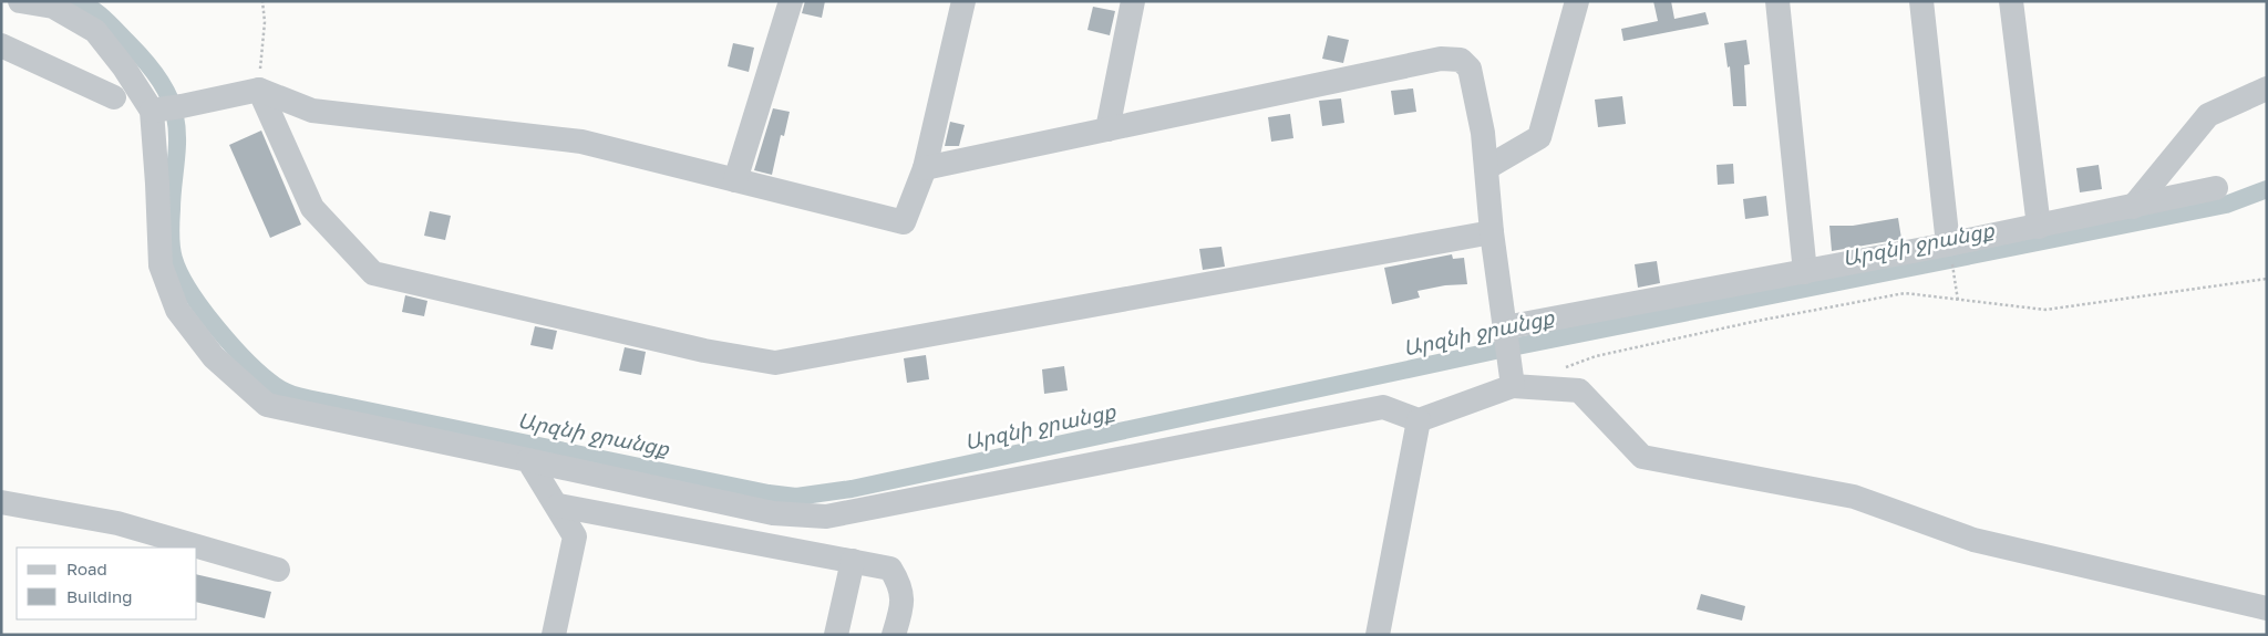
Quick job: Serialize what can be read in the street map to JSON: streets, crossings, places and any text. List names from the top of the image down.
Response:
{
  "water": ["Արզնի ջրանցք"],
  "legend": ["Road", "Building"]
}
